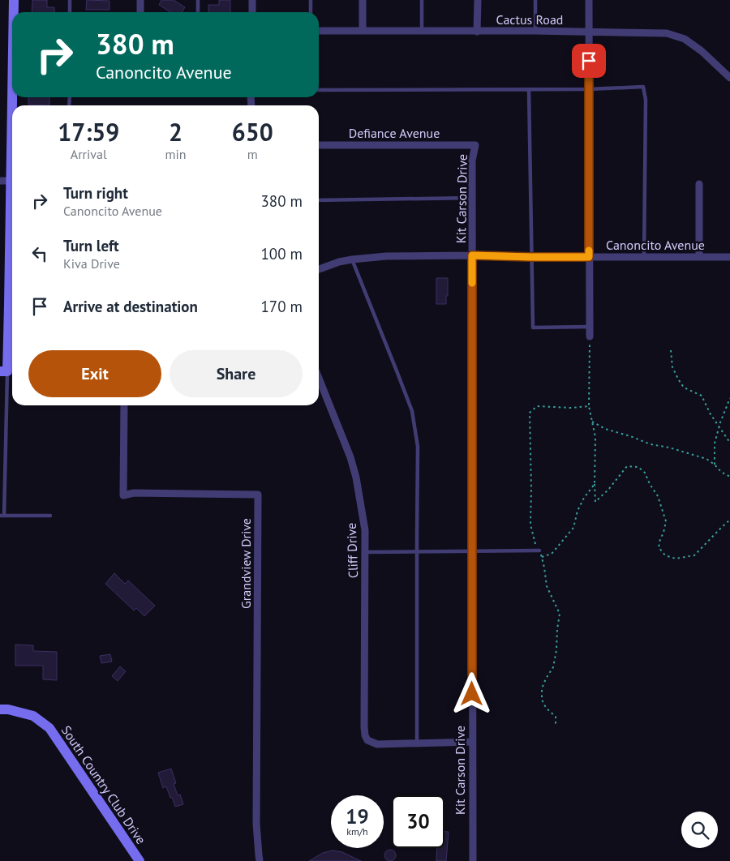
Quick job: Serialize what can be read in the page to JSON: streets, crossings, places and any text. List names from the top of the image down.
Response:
{
  "streets": {
    "main road": ["South Country Club Drive"],
    "street": [
      "Cactus Road",
      "Defiance Avenue",
      "Kit Carson Drive",
      "Canoncito Avenue",
      "Cliff Drive",
      "Grandview Drive"
    ]
  },
  "crossings": [
    ["Defiance Avenue", "Kit Carson Drive"],
    ["Kit Carson Drive", "Canoncito Avenue"]
  ],
  "page": {
    "turn": ["380 m", "Canoncito Avenue"],
    "eta": [
      "17:59",
      "Arrival",
      "2",
      "min",
      "650",
      "m"
    ],
    "list": [
      {
        "name": "Turn right",
        "note": "Canoncito Avenue",
        "value": "380 m"
      },
      {
        "name": "Turn left",
        "note": "Kiva Drive",
        "value": "100 m"
      },
      {
        "name": "Arrive at destination",
        "value": "170 m"
      }
    ],
    "buttons": ["Exit", "Share"],
    "speed": "19 km/h",
    "limit": "30"
  }
}
